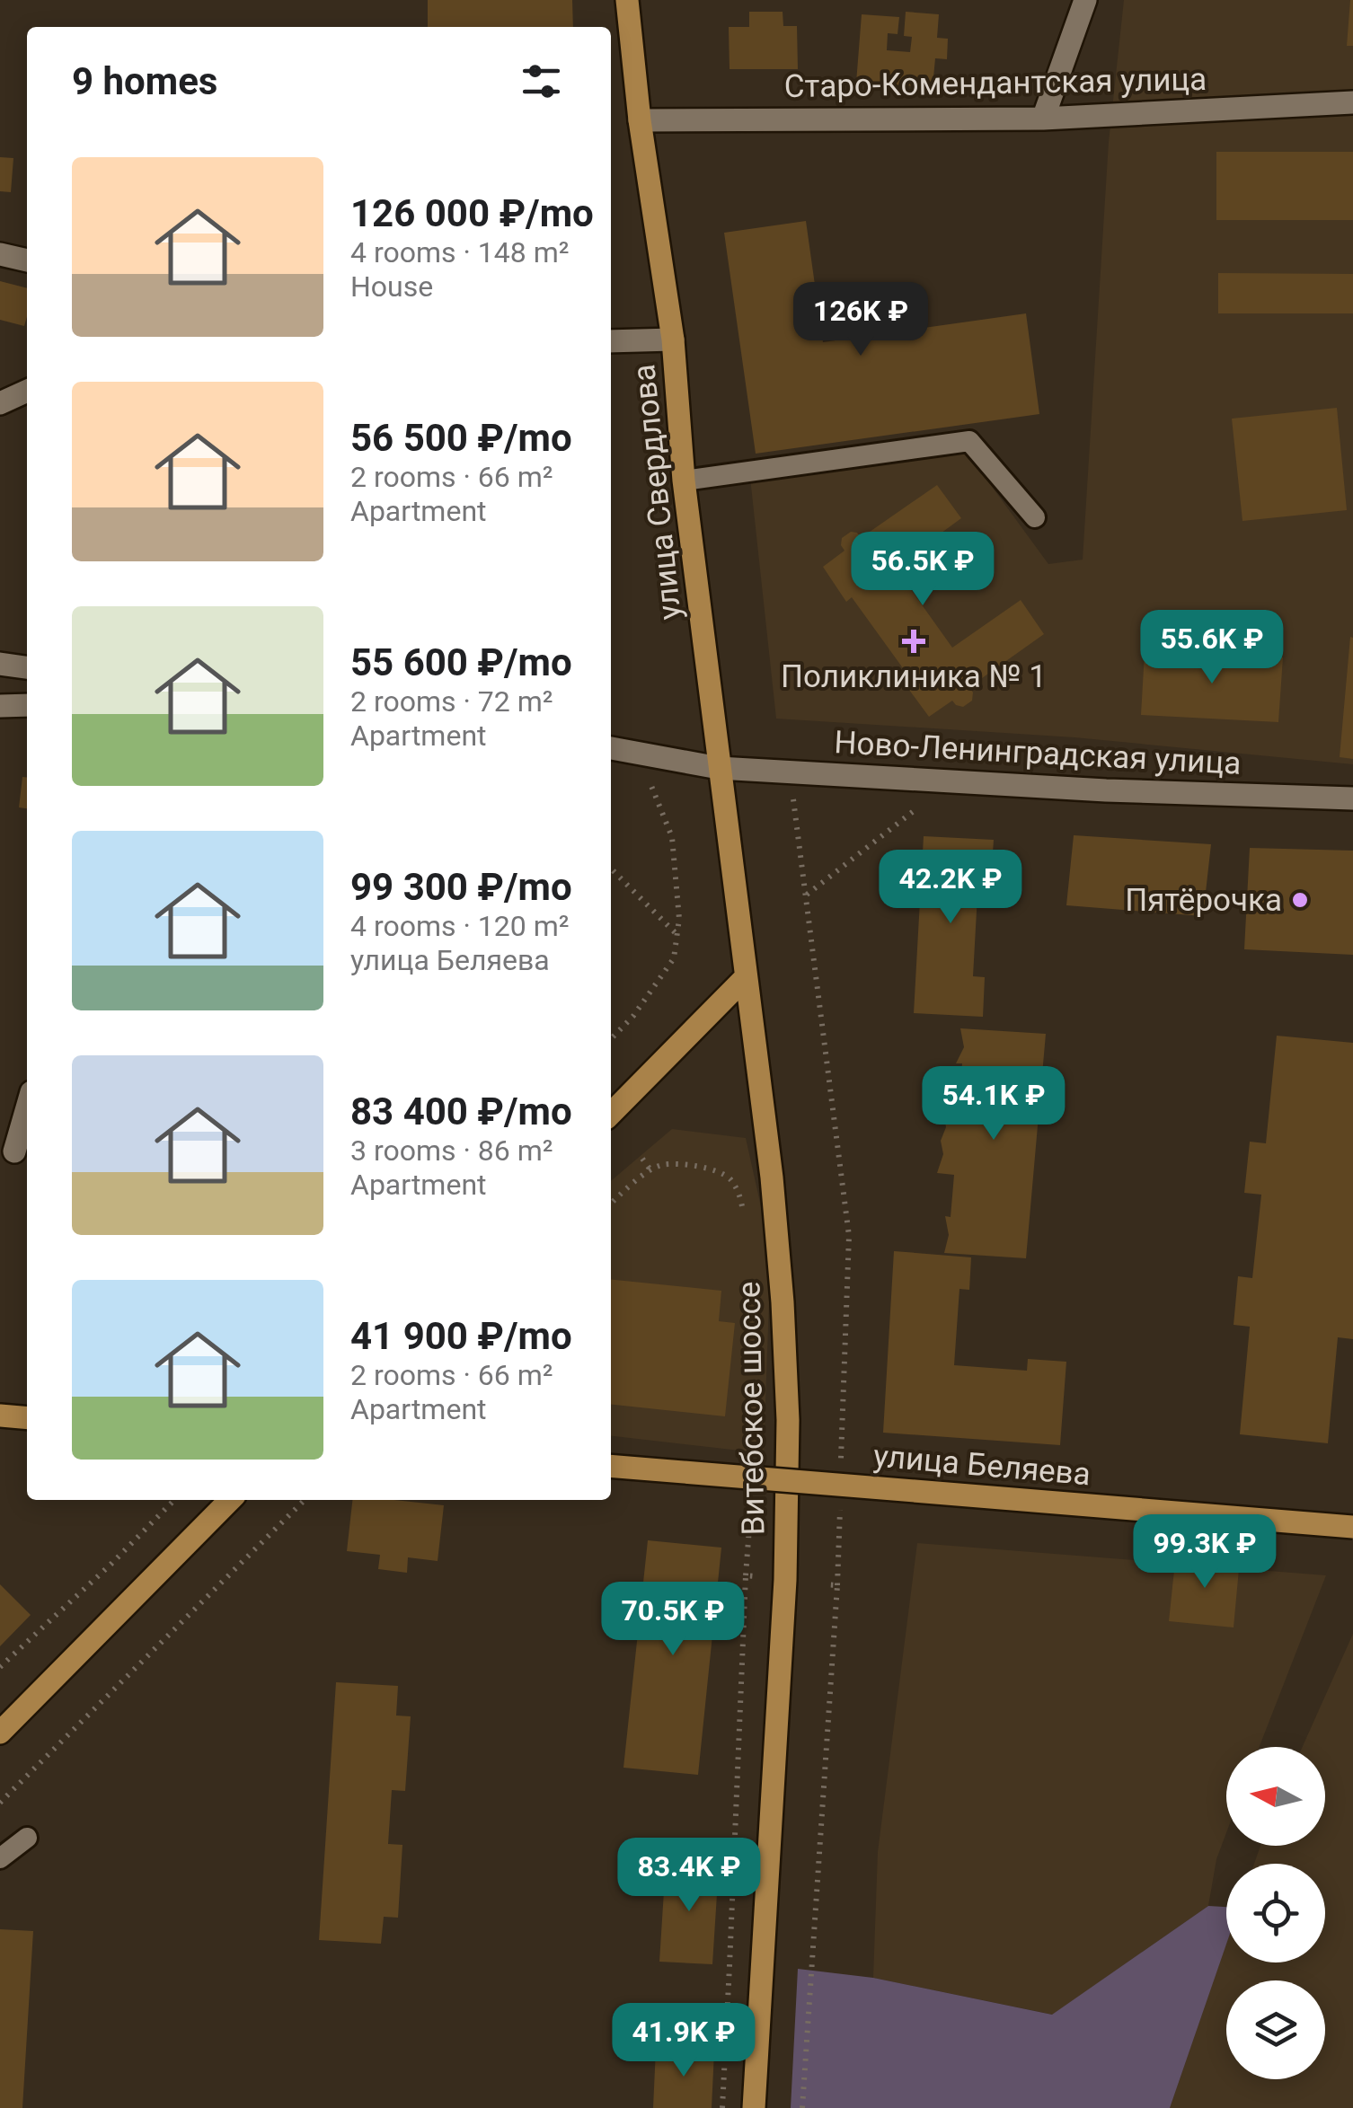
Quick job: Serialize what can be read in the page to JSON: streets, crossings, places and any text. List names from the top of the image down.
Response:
{
  "streets": {
    "main road": ["улица Свердлова", "Витебское шоссе", "улица Беляева"],
    "street": ["Старо-Комендантская улица", "Ново-Ленинградская улица"]
  },
  "crossings": [
    ["Старо-Комендантская улица", "улица Свердлова"],
    ["улица Свердлова", "Ново-Ленинградская улица"],
    ["улица Свердлова", "Витебское шоссе"]
  ],
  "places": {
    "health": ["Поликлиника № 1"],
    "other": ["Пятёрочка"]
  },
  "north": "left",
  "page": {
    "heading": "9 homes",
    "list": [
      {
        "name": "126 000 ₽/mo",
        "note": "4 rooms · 148 m² · House"
      },
      {
        "name": "56 500 ₽/mo",
        "note": "2 rooms · 66 m² · Apartment"
      },
      {
        "name": "55 600 ₽/mo",
        "note": "2 rooms · 72 m² · Apartment"
      },
      {
        "name": "99 300 ₽/mo",
        "note": "4 rooms · 120 m² · улица Беляева"
      },
      {
        "name": "83 400 ₽/mo",
        "note": "3 rooms · 86 m² · Apartment"
      },
      {
        "name": "41 900 ₽/mo",
        "note": "2 rooms · 66 m² · Apartment"
      }
    ],
    "price": [
      "126K ₽",
      "56.5K ₽",
      "55.6K ₽",
      "42.2K ₽",
      "54.1K ₽",
      "99.3K ₽",
      "70.5K ₽",
      "83.4K ₽",
      "41.9K ₽"
    ]
  }
}
